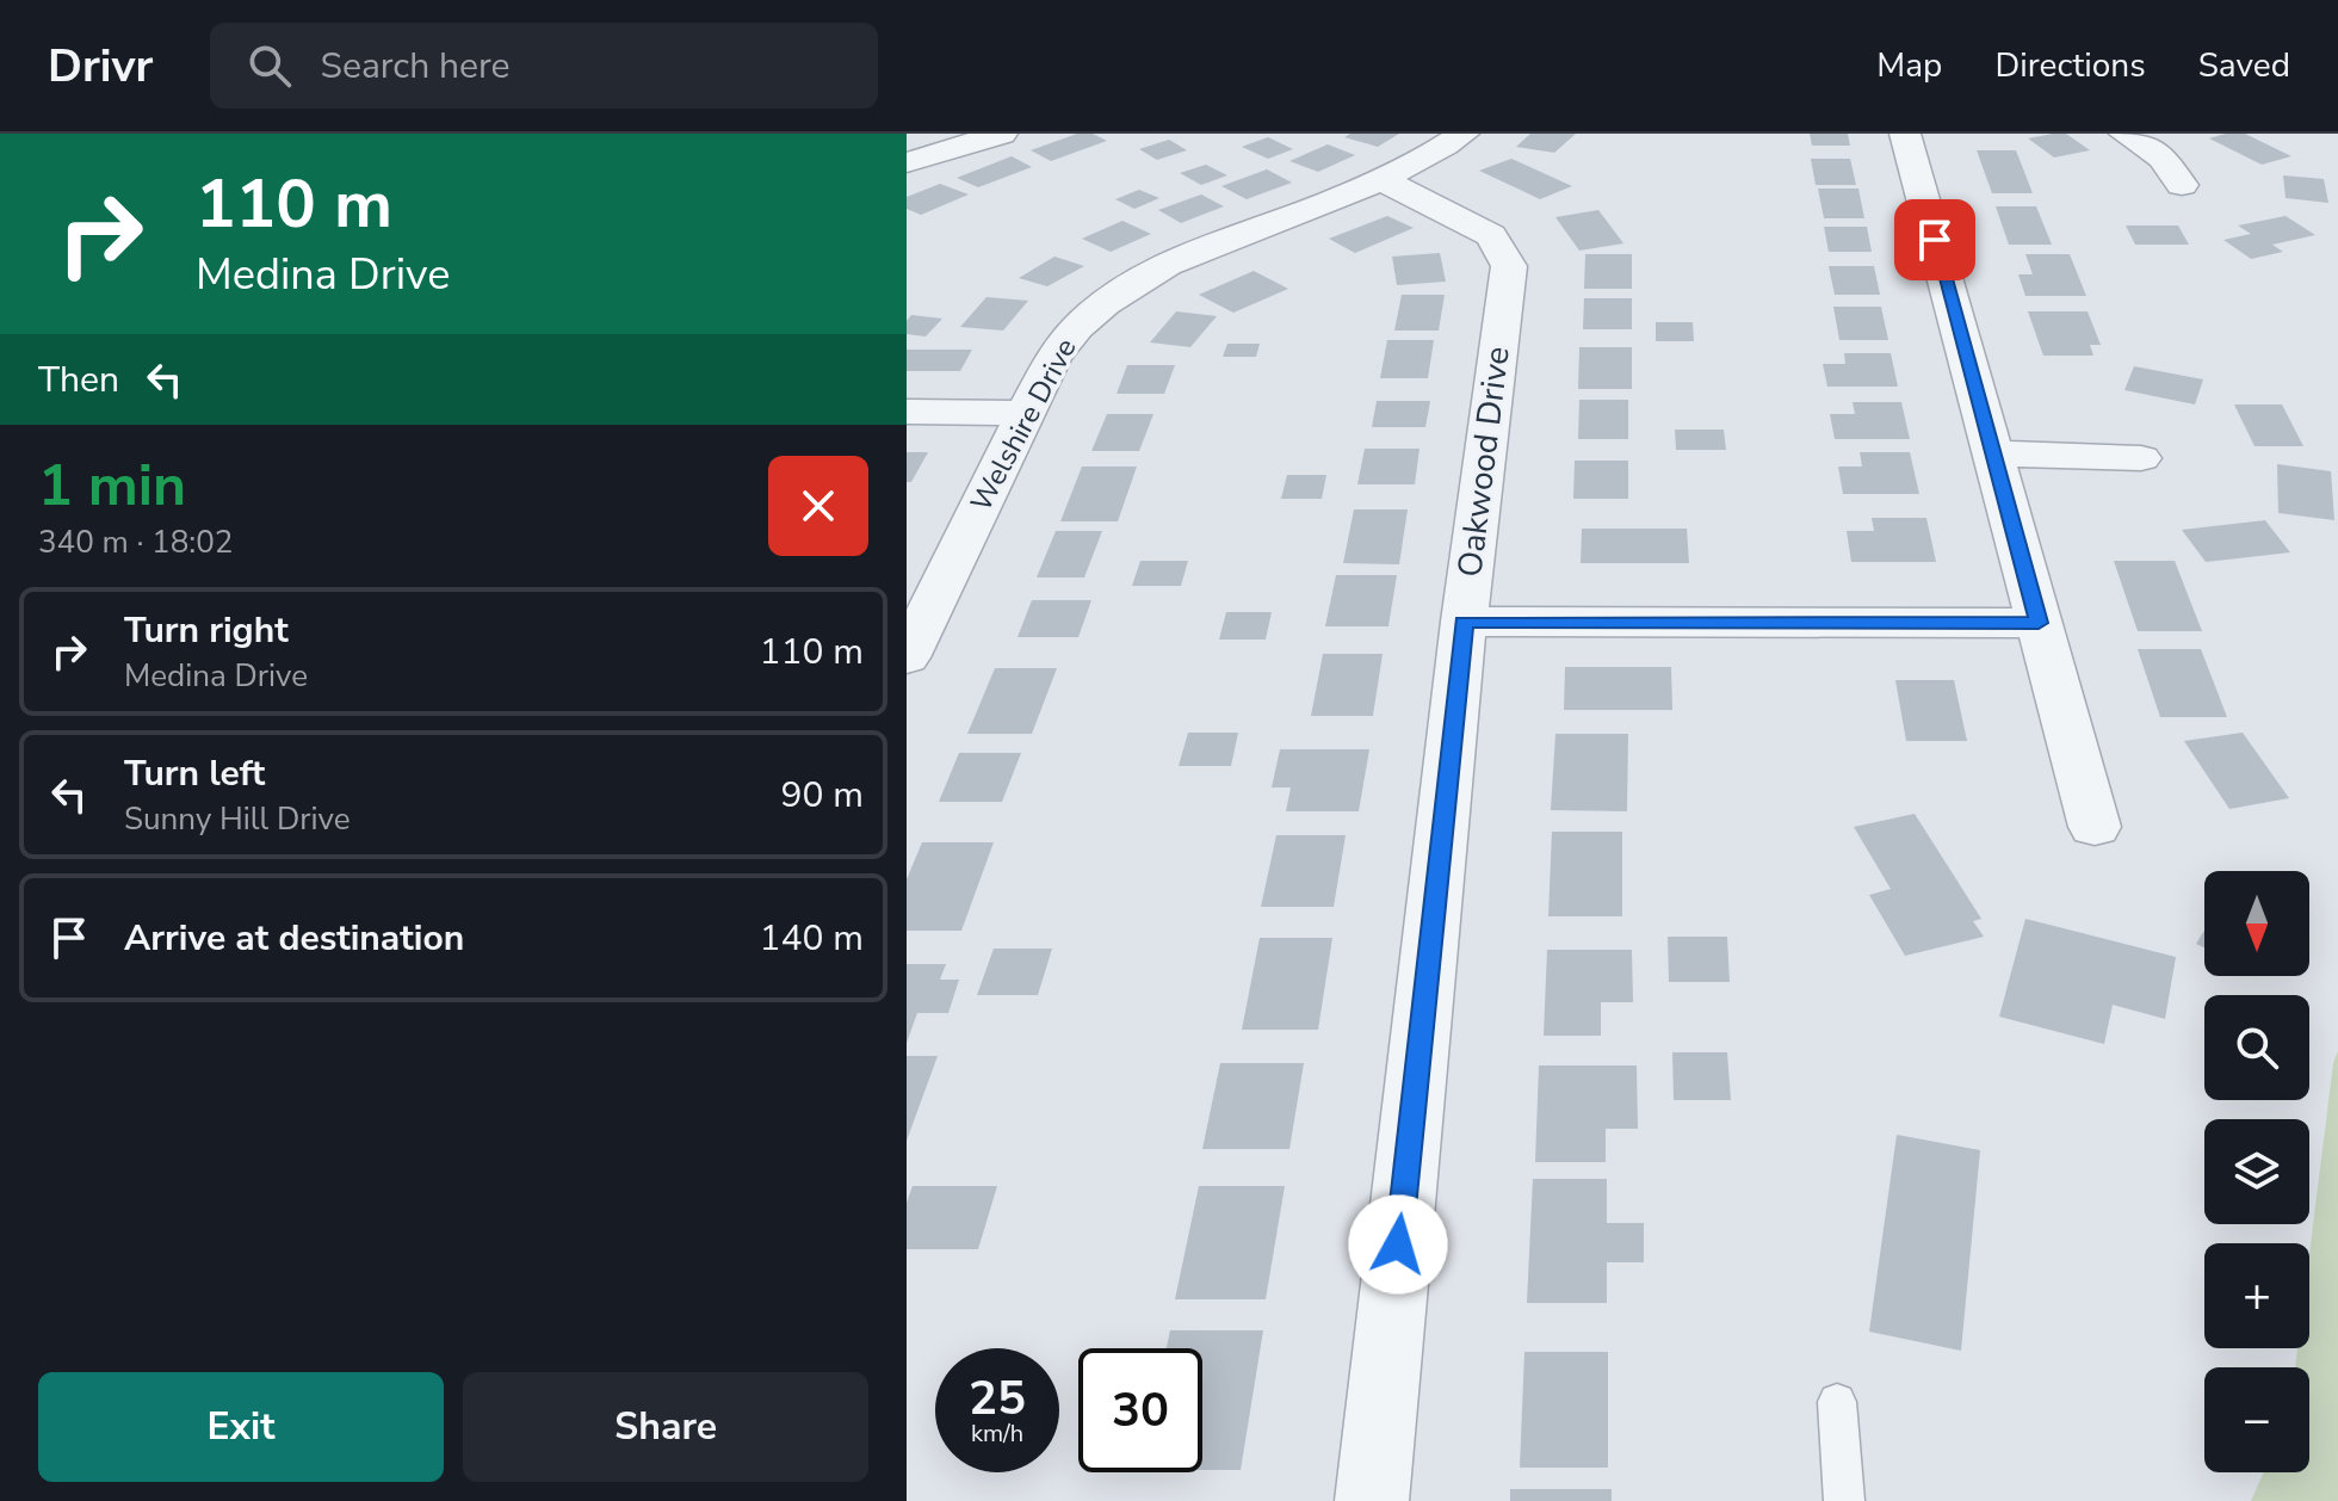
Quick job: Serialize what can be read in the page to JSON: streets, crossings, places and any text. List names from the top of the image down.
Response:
{
  "streets": {
    "street": ["Welshire Drive", "Oakwood Drive"]
  },
  "crossings": [
    ["Welshire Drive", "Oakwood Drive"]
  ],
  "north": "bottom",
  "page": {
    "header": "Drivr",
    "search": "Search here",
    "nav": ["Map", "Directions", "Saved"],
    "turn": ["110 m", "Medina Drive"],
    "then": "Then",
    "heading": ["1 min", "340 m · 18:02"],
    "list": [
      {
        "name": "Turn right",
        "note": "Medina Drive",
        "value": "110 m"
      },
      {
        "name": "Turn left",
        "note": "Sunny Hill Drive",
        "value": "90 m"
      },
      {
        "name": "Arrive at destination",
        "value": "140 m"
      }
    ],
    "map_buttons": ["+", "−"],
    "speed": "25 km/h",
    "limit": "30",
    "buttons": ["Exit", "Share"]
  }
}
